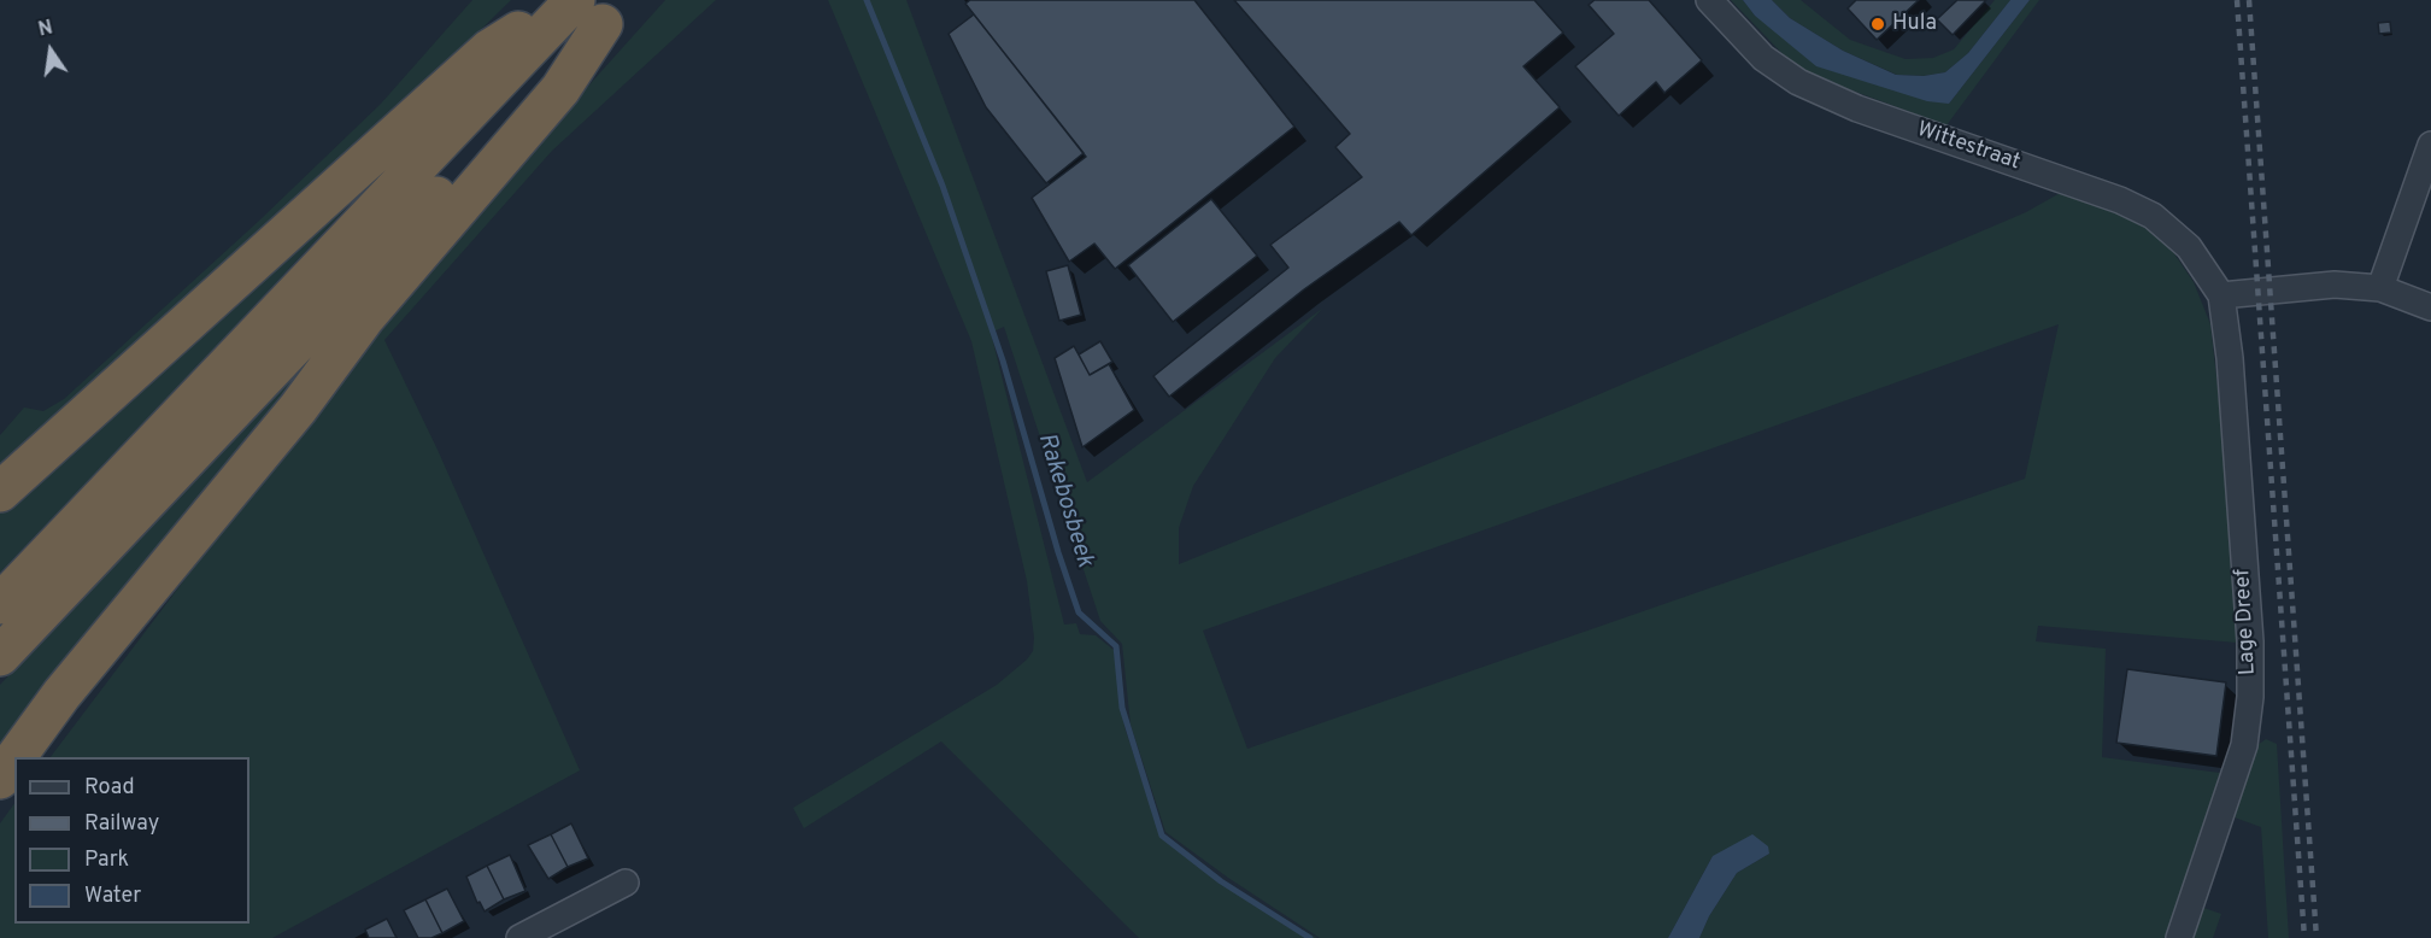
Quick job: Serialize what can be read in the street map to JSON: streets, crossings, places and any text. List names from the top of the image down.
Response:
{
  "streets": {
    "street": ["Wittestraat", "Lage Dreef"]
  },
  "crossings": [
    ["Wittestraat", "Lage Dreef"]
  ],
  "water": ["Rakebosbeek"],
  "places": ["Hula"],
  "legend": [
    "Road",
    "Railway",
    "Park",
    "Water"
  ],
  "north": "top"
}
